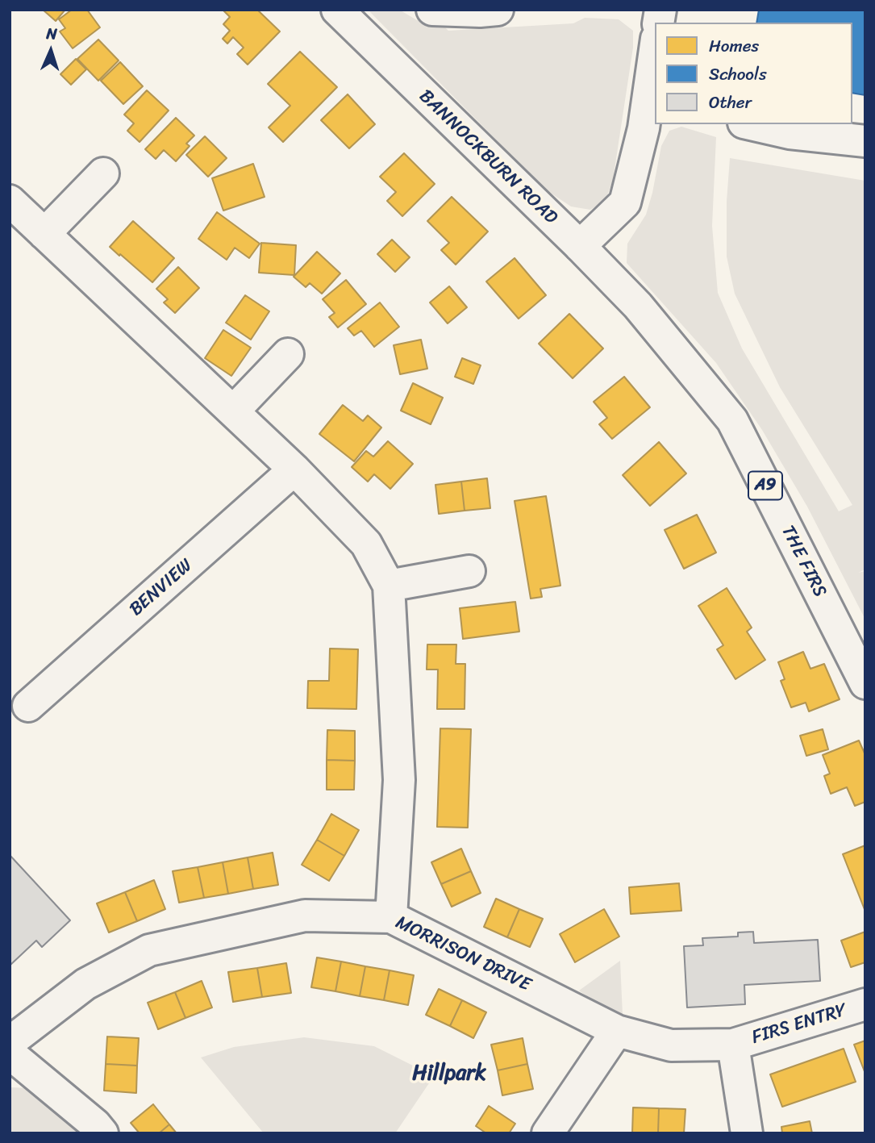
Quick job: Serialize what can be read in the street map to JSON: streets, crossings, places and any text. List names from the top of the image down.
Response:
{
  "streets": {
    "street": [
      "BANNOCKBURN ROAD",
      "A9",
      "THE FIRS",
      "BENVIEW",
      "MORRISON DRIVE",
      "FIRS ENTRY"
    ]
  },
  "crossings": [
    ["BANNOCKBURN ROAD", "THE FIRS"],
    ["MORRISON DRIVE", "FIRS ENTRY"]
  ],
  "districts": ["Hillpark"],
  "legend": ["Homes", "Schools", "Other"],
  "north": "top"
}
